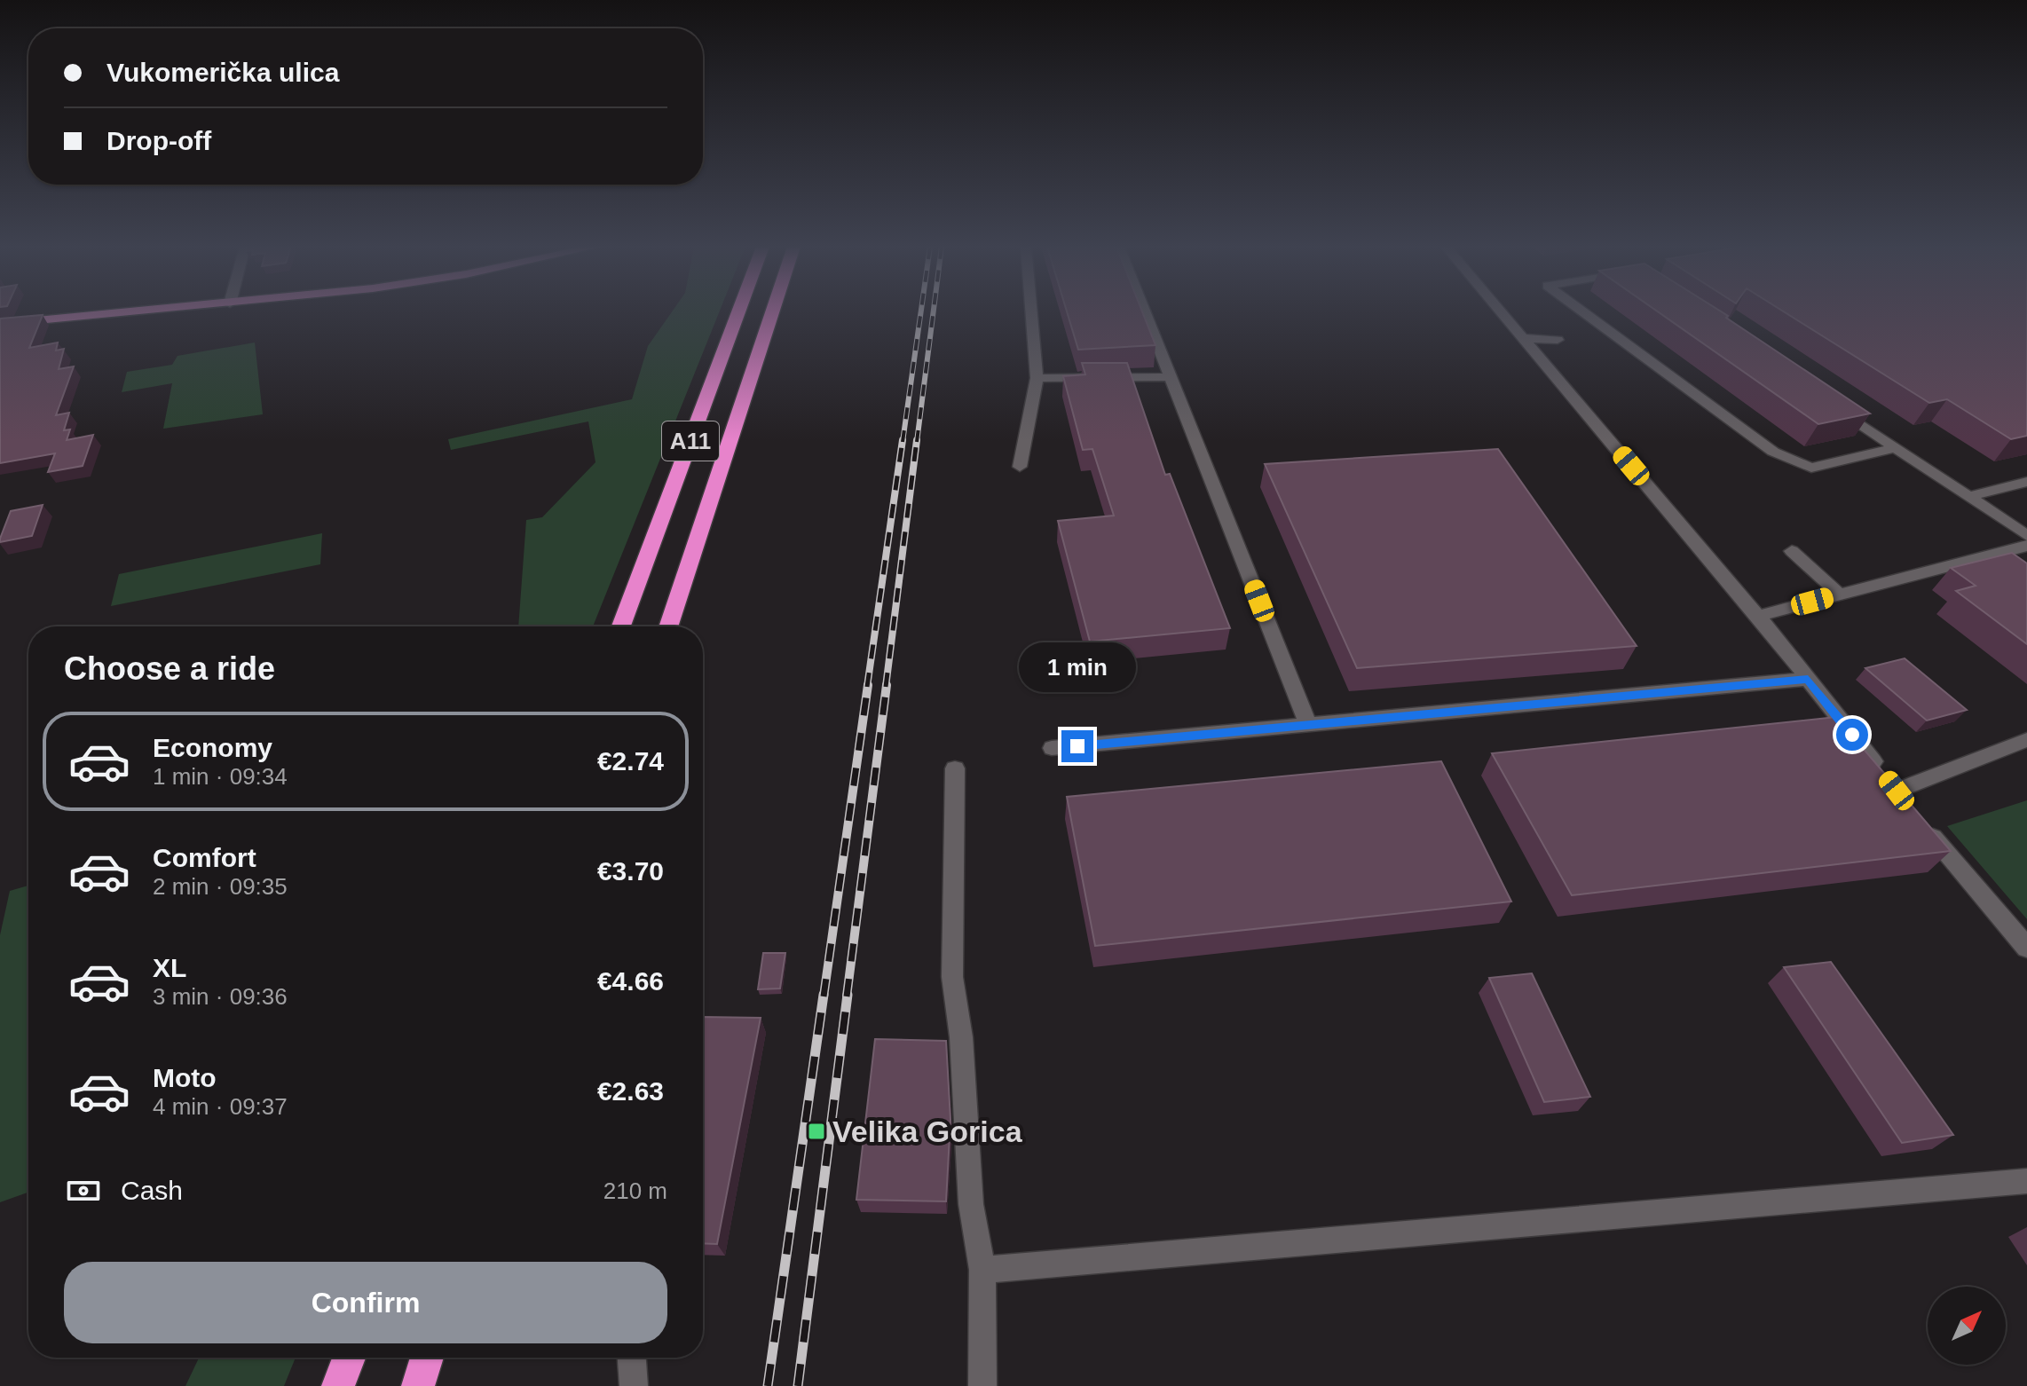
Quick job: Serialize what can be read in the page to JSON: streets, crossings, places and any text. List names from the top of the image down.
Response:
{
  "streets": {
    "highway": ["A11"]
  },
  "places": {
    "transit": ["Velika Gorica"]
  },
  "north": "top right",
  "page": {
    "banner": ["Vukomerička ulica", "Drop-off"],
    "heading": "Choose a ride",
    "bubble": "1 min",
    "list": [
      {
        "name": "Economy",
        "note": "1 min · 09:34",
        "value": "€2.74"
      },
      {
        "name": "Comfort",
        "note": "2 min · 09:35",
        "value": "€3.70"
      },
      {
        "name": "XL",
        "note": "3 min · 09:36",
        "value": "€4.66"
      },
      {
        "name": "Moto",
        "note": "4 min · 09:37",
        "value": "€2.63"
      }
    ],
    "pay": ["Cash", "210 m"],
    "buttons": "Confirm"
  }
}
